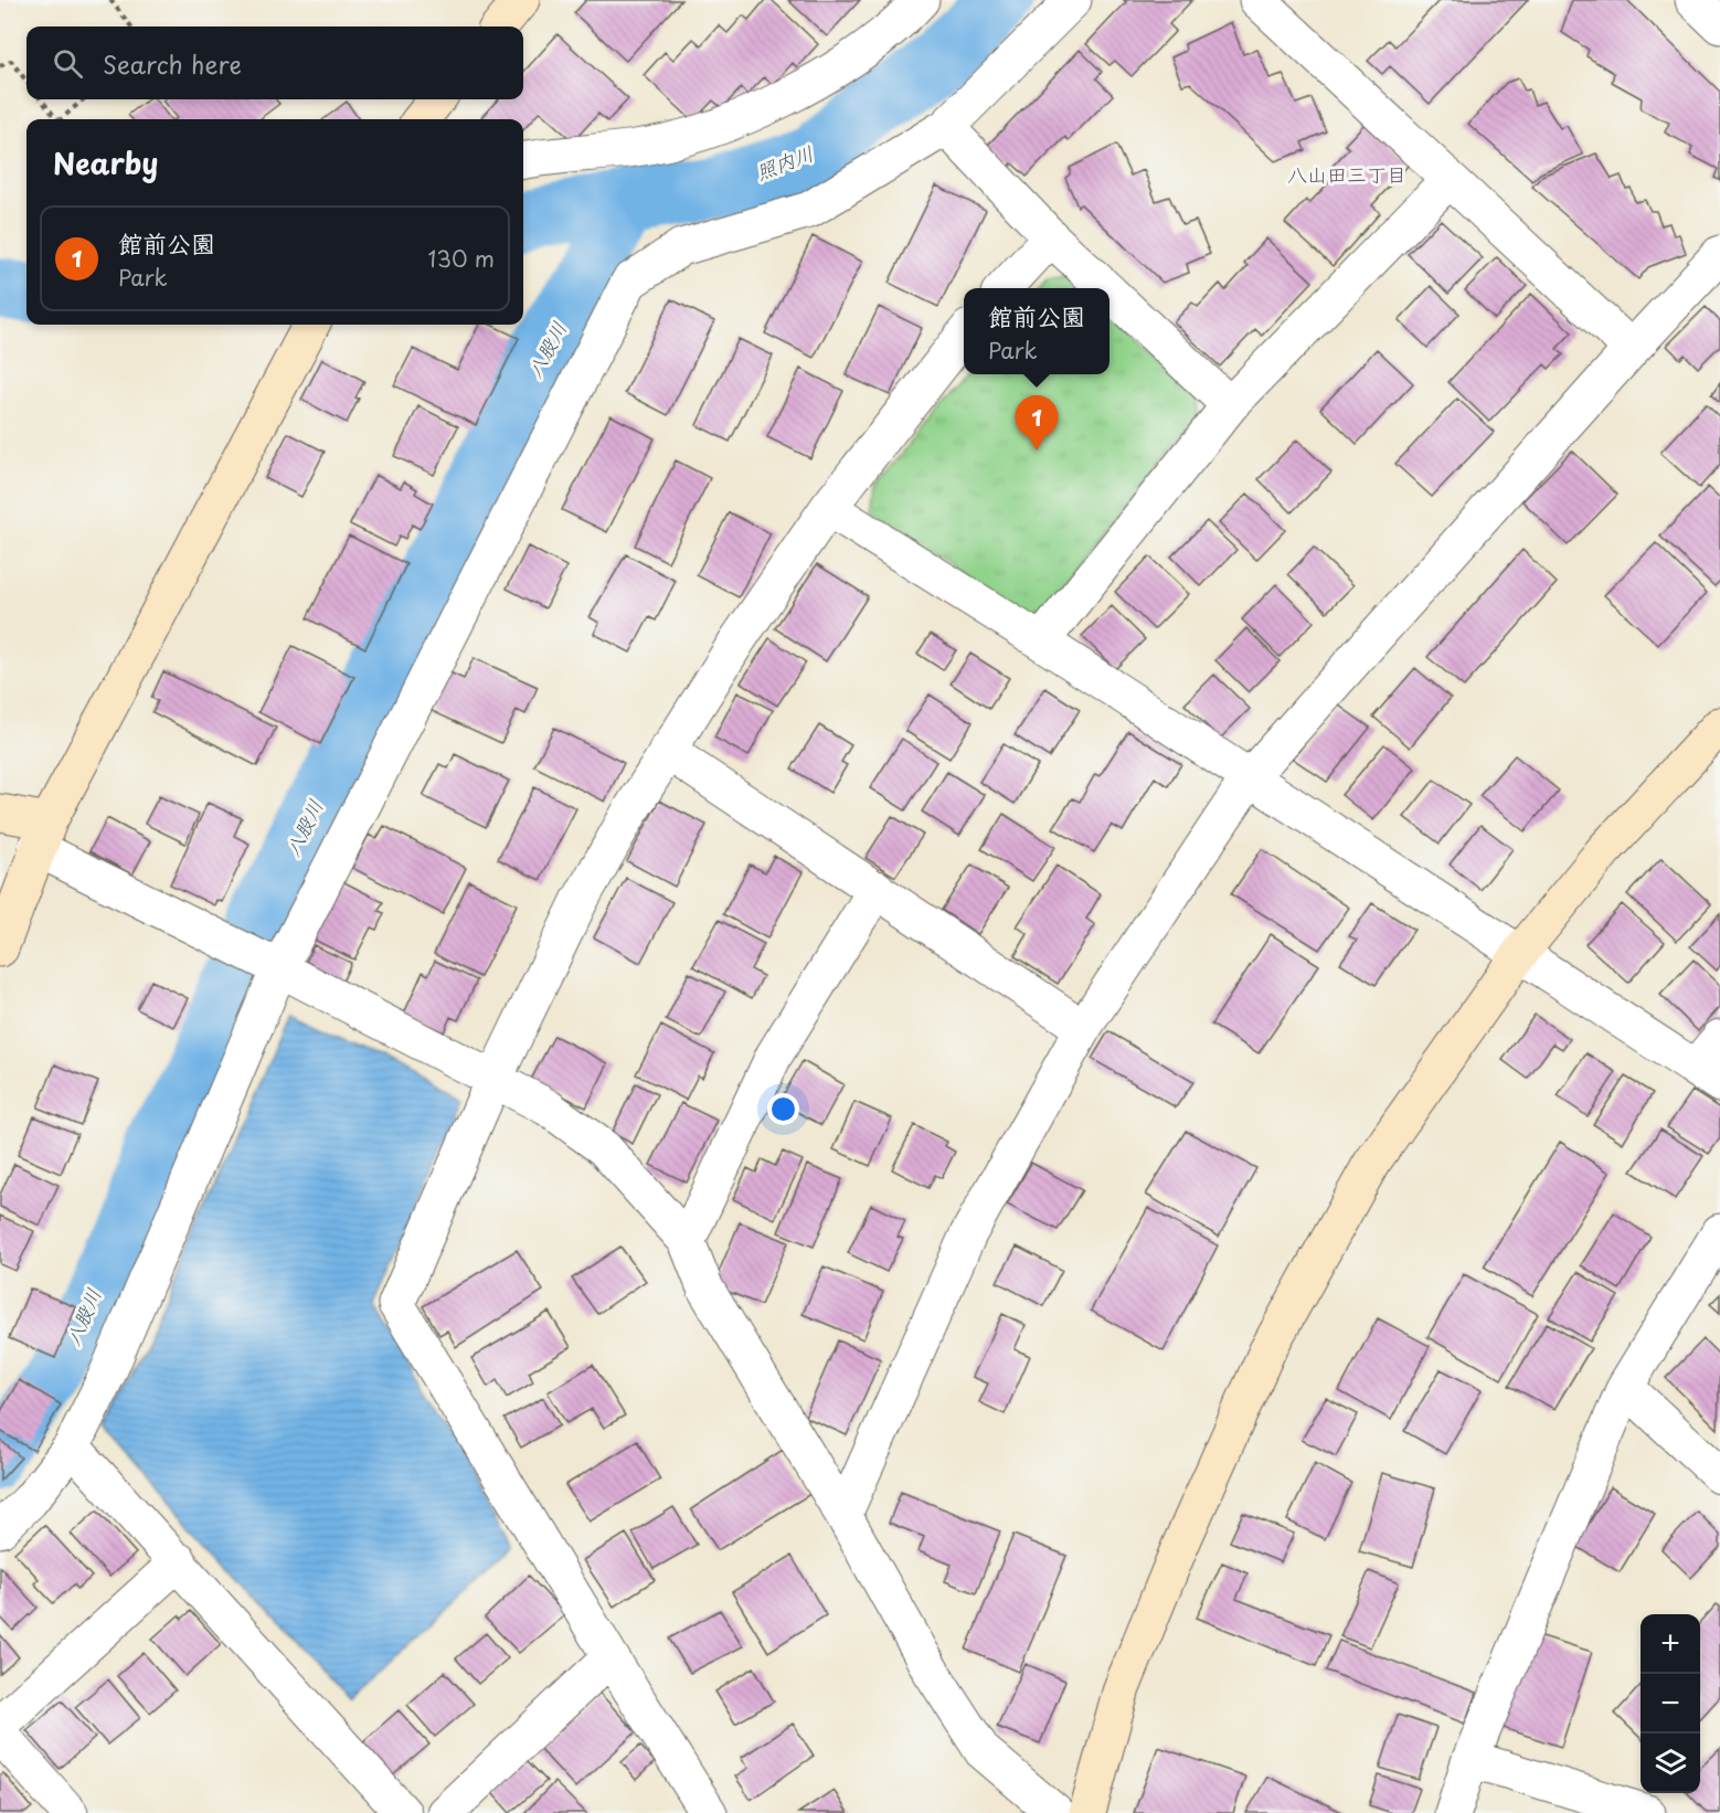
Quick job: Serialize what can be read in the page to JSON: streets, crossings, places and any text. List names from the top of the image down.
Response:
{
  "districts": ["八山田三丁目"],
  "water": ["照内川", "八股川"],
  "page": {
    "search": "Search here",
    "heading": "Nearby",
    "list": [
      {
        "mark": "1",
        "name": "館前公園",
        "note": "Park",
        "value": "130 m"
      }
    ],
    "popup": ["館前公園", "Park"],
    "pins": "1",
    "map_buttons": ["+", "−"]
  }
}
